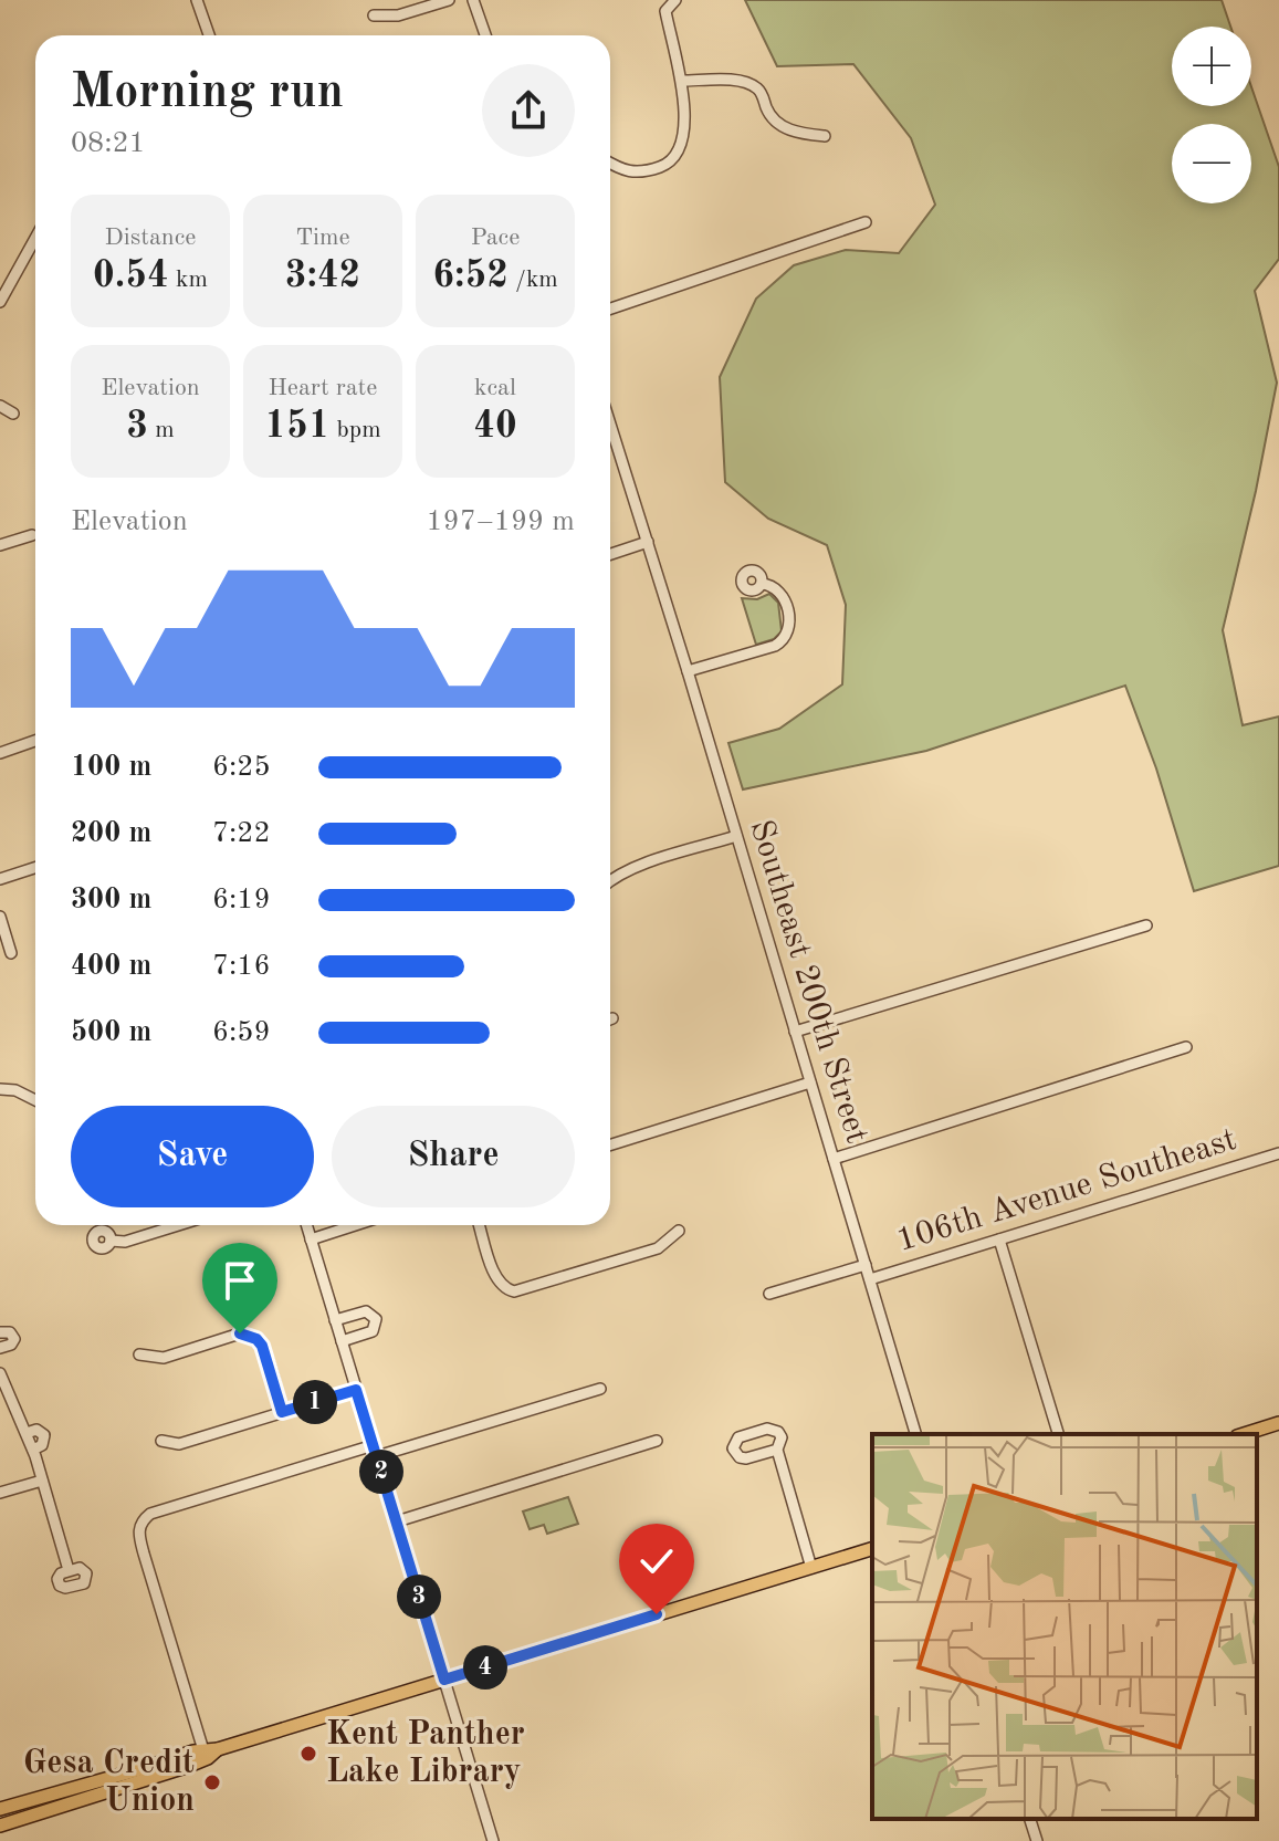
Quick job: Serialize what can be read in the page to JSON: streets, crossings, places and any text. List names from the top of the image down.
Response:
{
  "streets": {
    "street": ["Southeast 200th Street", "106th Avenue Southeast"]
  },
  "crossings": [
    ["Southeast 200th Street", "106th Avenue Southeast"]
  ],
  "places": ["Kent Panther Lake Library", "Gesa Credit Union"],
  "page": {
    "map_buttons": ["+", "−"],
    "heading": ["Morning run", "08:21"],
    "stats": [
      ["Distance", "0.54 km"],
      ["Time", "3:42"],
      ["Pace", "6:52 /km"],
      ["Elevation", "3 m"],
      ["Heart rate", "151 bpm"],
      ["kcal", "40"]
    ],
    "chart": ["Elevation", "197–199 m"],
    "list": [
      {
        "name": "100 m",
        "note": "6:25"
      },
      {
        "name": "200 m",
        "note": "7:22"
      },
      {
        "name": "300 m",
        "note": "6:19"
      },
      {
        "name": "400 m",
        "note": "7:16"
      },
      {
        "name": "500 m",
        "note": "6:59"
      }
    ],
    "buttons": ["Save", "Share"],
    "pins": [
      "1",
      "2",
      "3",
      "4"
    ]
  }
}
